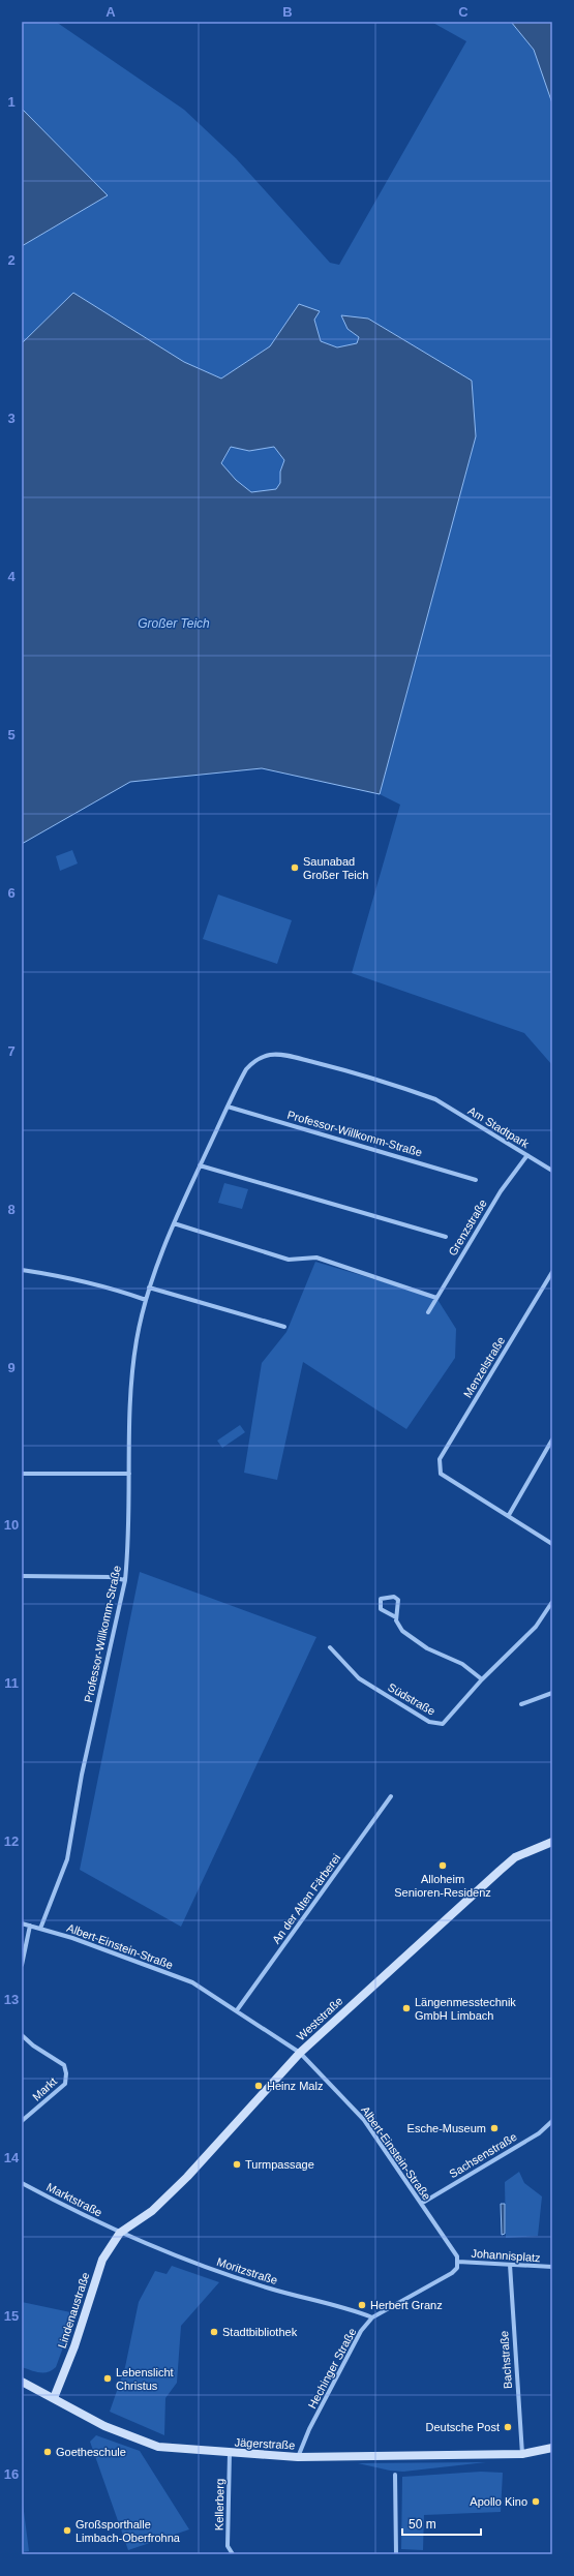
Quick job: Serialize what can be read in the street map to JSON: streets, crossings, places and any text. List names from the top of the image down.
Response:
{
  "streets": {
    "main road": ["Weststraße", "Lindenaustraße", "Jägerstraße"],
    "street": [
      "Am Stadtpark",
      "Professor-Willkomm-Straße",
      "Grenzstraße",
      "Menzelstraße",
      "Südstraße",
      "An der Alten Färberei",
      "Albert-Einstein-Straße",
      "Markt",
      "Sachsenstraße",
      "Marktstraße",
      "Johannisplatz",
      "Moritzstraße",
      "Bachstraße",
      "Hechinger Straße",
      "Kellerberg"
    ]
  },
  "crossings": [
    ["Am Stadtpark", "Professor-Willkomm-Straße"],
    ["Am Stadtpark", "Grenzstraße"],
    ["Professor-Willkomm-Straße", "Albert-Einstein-Straße"],
    ["An der Alten Färberei", "Albert-Einstein-Straße"],
    ["Albert-Einstein-Straße", "Weststraße"],
    ["Albert-Einstein-Straße", "Sachsenstraße"],
    ["Albert-Einstein-Straße", "Johannisplatz"],
    ["Albert-Einstein-Straße", "Hechinger Straße"],
    ["Weststraße", "Marktstraße"],
    ["Weststraße", "Moritzstraße"],
    ["Weststraße", "Lindenaustraße"],
    ["Marktstraße", "Moritzstraße"],
    ["Marktstraße", "Lindenaustraße"],
    ["Johannisplatz", "Bachstraße"],
    ["Johannisplatz", "Hechinger Straße"],
    ["Moritzstraße", "Lindenaustraße"],
    ["Moritzstraße", "Hechinger Straße"],
    ["Lindenaustraße", "Jägerstraße"],
    ["Bachstraße", "Jägerstraße"],
    ["Hechinger Straße", "Jägerstraße"],
    ["Jägerstraße", "Kellerberg"]
  ],
  "water": ["Großer Teich"],
  "places": [
    "Saunabad Großer Teich",
    "Alloheim Senioren-Residenz",
    "Längenmesstechnik GmbH Limbach",
    "Heinz Malz",
    "Esche-Museum",
    "Turmpassage",
    "Herbert Granz",
    "Stadtbibliothek",
    "Lebenslicht Christus",
    "Deutsche Post",
    "Goetheschule",
    "Apollo Kino",
    "Großsporthalle Limbach-Oberfrohna"
  ],
  "scale_bar": "50 m",
  "grid": {
    "columns": ["A", "B", "C"],
    "rows": [
      "1",
      "2",
      "3",
      "4",
      "5",
      "6",
      "7",
      "8",
      "9",
      "10",
      "11",
      "12",
      "13",
      "14",
      "15",
      "16"
    ]
  }
}
